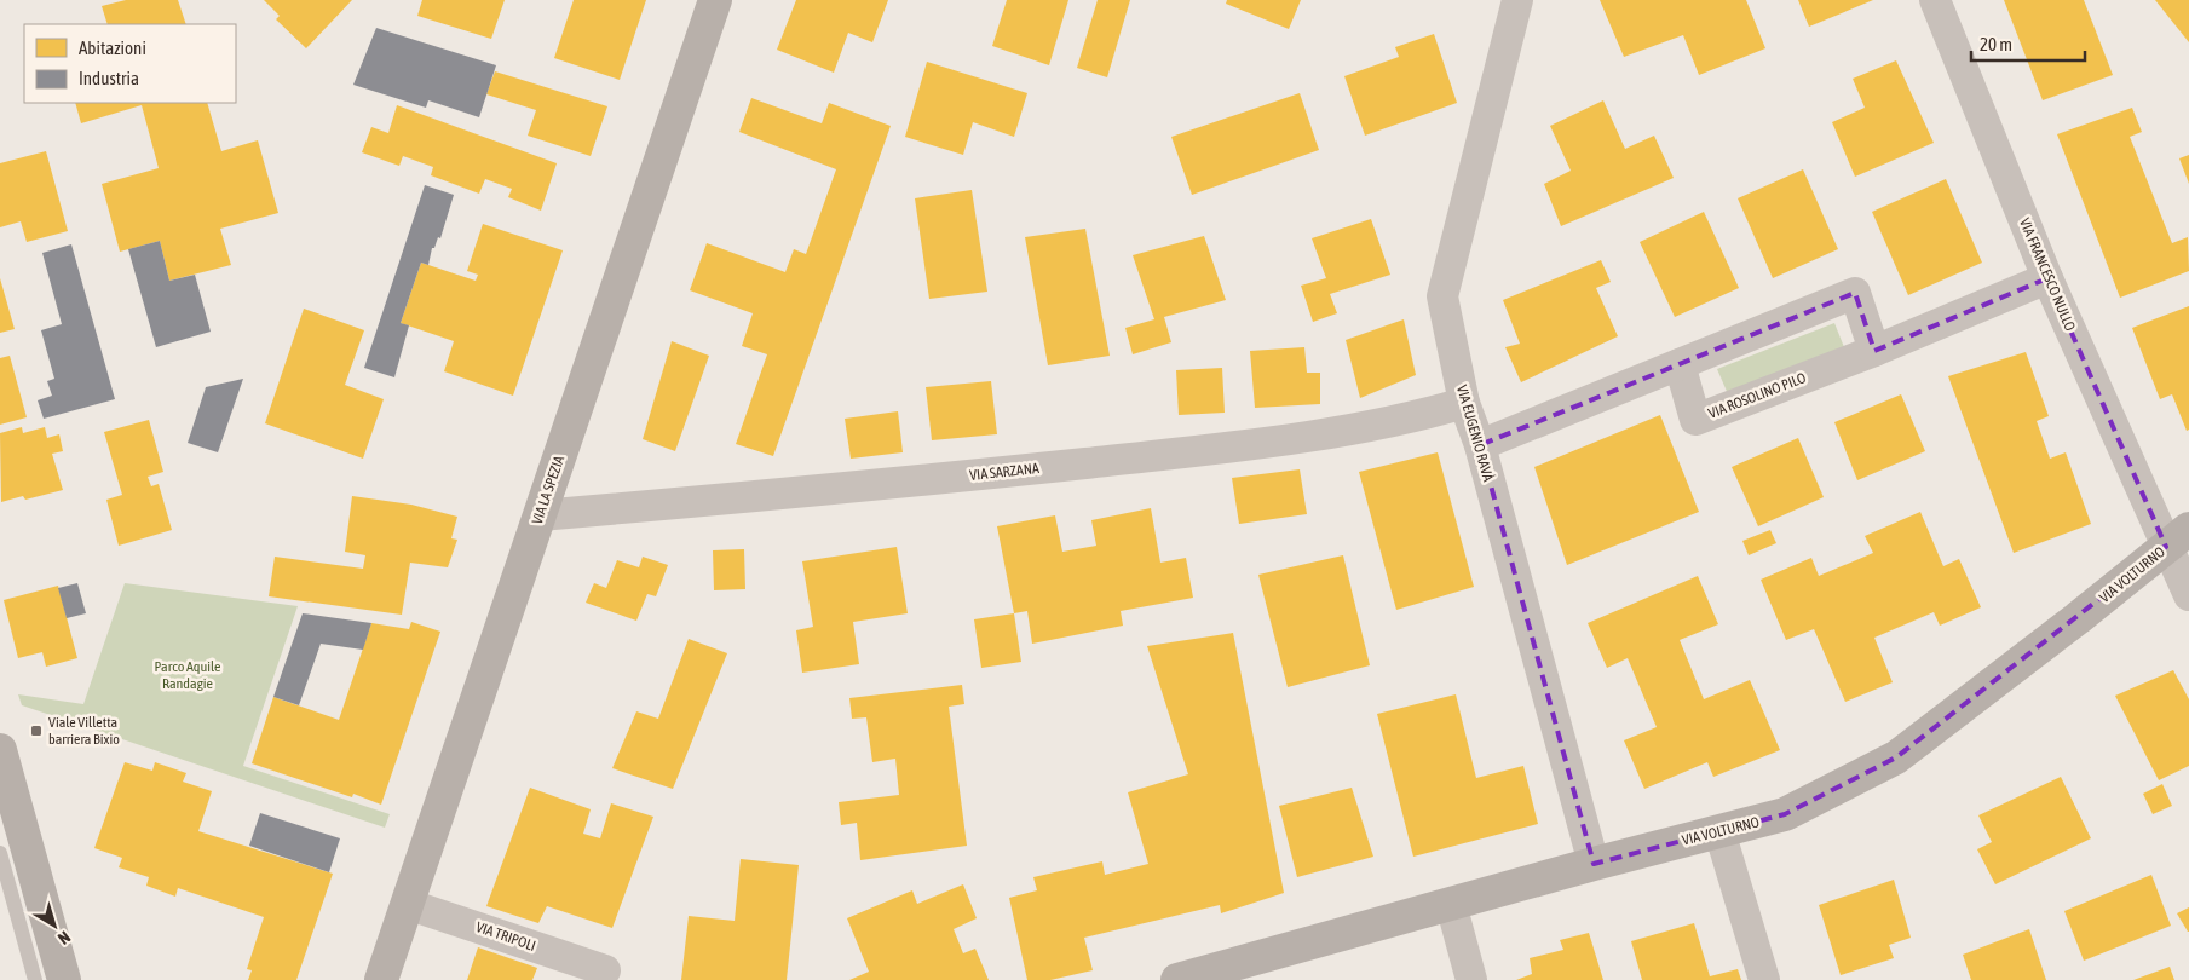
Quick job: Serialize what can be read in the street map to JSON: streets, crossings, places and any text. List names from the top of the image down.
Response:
{
  "streets": {
    "street": [
      "VIA FRANCESCO NULLO",
      "VIA ROSOLINO PILO",
      "VIA EUGENIO RAVÀ",
      "VIA SARZANA",
      "VIA LA SPEZIA",
      "VIA VOLTURNO",
      "VIA TRIPOLI"
    ]
  },
  "crossings": [
    ["VIA FRANCESCO NULLO", "VIA ROSOLINO PILO"],
    ["VIA FRANCESCO NULLO", "VIA VOLTURNO"],
    ["VIA EUGENIO RAVÀ", "VIA SARZANA"],
    ["VIA EUGENIO RAVÀ", "VIA VOLTURNO"],
    ["VIA SARZANA", "VIA LA SPEZIA"],
    ["VIA LA SPEZIA", "VIA TRIPOLI"]
  ],
  "parks": ["Parco Aquile Randagie"],
  "places": {
    "transit": ["Viale Villetta barriera Bixio"]
  },
  "legend": ["Abitazioni", "Industria"],
  "scale_bar": "20 m",
  "north": "bottom right"
}
